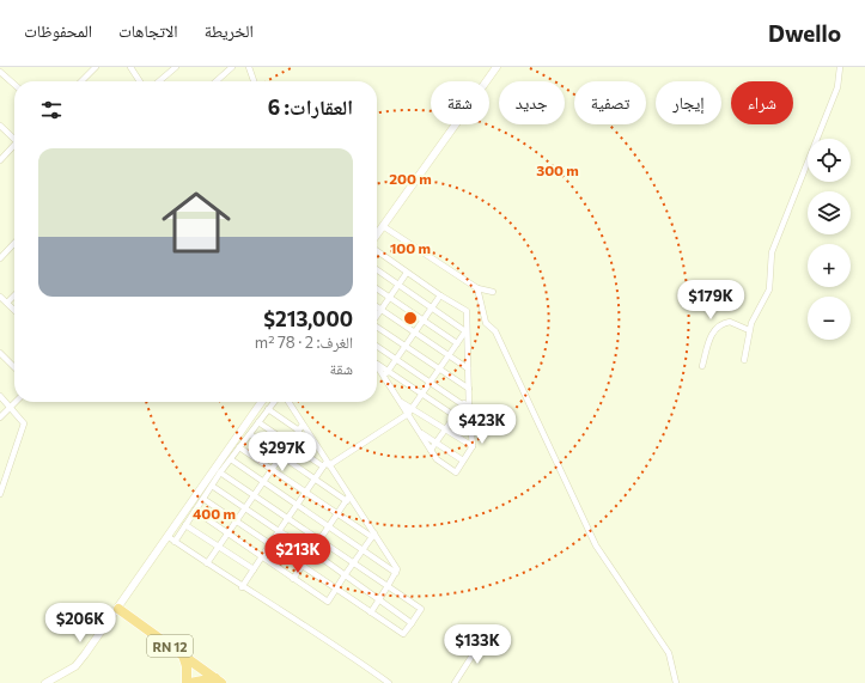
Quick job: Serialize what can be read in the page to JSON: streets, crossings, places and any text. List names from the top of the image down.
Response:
{
  "streets": {
    "highway": ["RN 12"]
  },
  "page": {
    "header": "Dwello",
    "nav": ["الخريطة", "الاتجاهات", "المحفوظات"],
    "chip": [
      "شراء",
      "إيجار",
      "تصفية",
      "جديد",
      "شقة"
    ],
    "heading": "العقارات: 6",
    "map_buttons": ["+", "−"],
    "list": [
      {
        "name": "$213,000",
        "note": "الغرف: 2 · 78 m² · شقة"
      }
    ],
    "price": [
      "$179K",
      "$423K",
      "$297K",
      "$213K",
      "$206K",
      "$133K"
    ]
  },
  "rings": [
    "300 m",
    "200 m",
    "100 m",
    "400 m"
  ]
}
